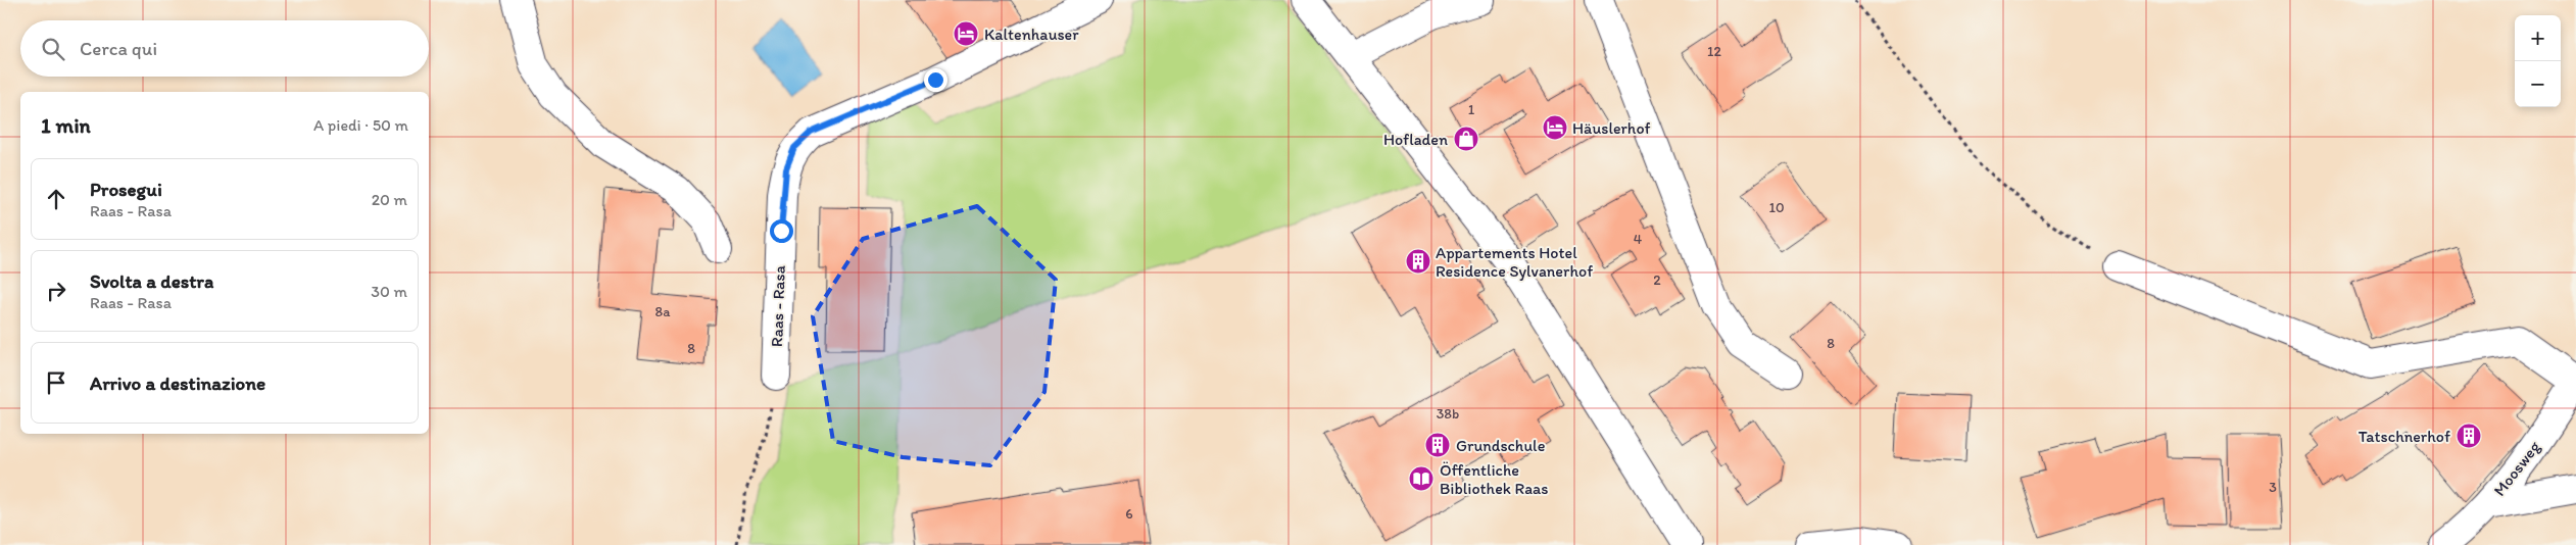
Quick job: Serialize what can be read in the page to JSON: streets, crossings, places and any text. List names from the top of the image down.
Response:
{
  "streets": {
    "street": ["Raas - Rasa", "Moosweg"]
  },
  "places": {
    "hotel": ["Kaltenhauser", "Häuslerhof"],
    "shop": ["Hofladen"],
    "building": ["Appartements Hotel Residence Sylvanerhof", "Tatschnerhof", "Grundschule"],
    "library": ["Öffentliche Bibliothek Raas"]
  },
  "house_numbers": [
    "12",
    "1",
    "10",
    "4",
    "2",
    "8a",
    "8",
    "8",
    "38b",
    "3",
    "6"
  ],
  "page": {
    "map_buttons": ["+", "−"],
    "search": "Cerca qui",
    "heading": ["1 min", "A piedi · 50 m"],
    "list": [
      ["Prosegui", "Raas - Rasa", "20 m"],
      ["Svolta a destra", "Raas - Rasa", "30 m"],
      "Arrivo a destinazione"
    ]
  }
}
